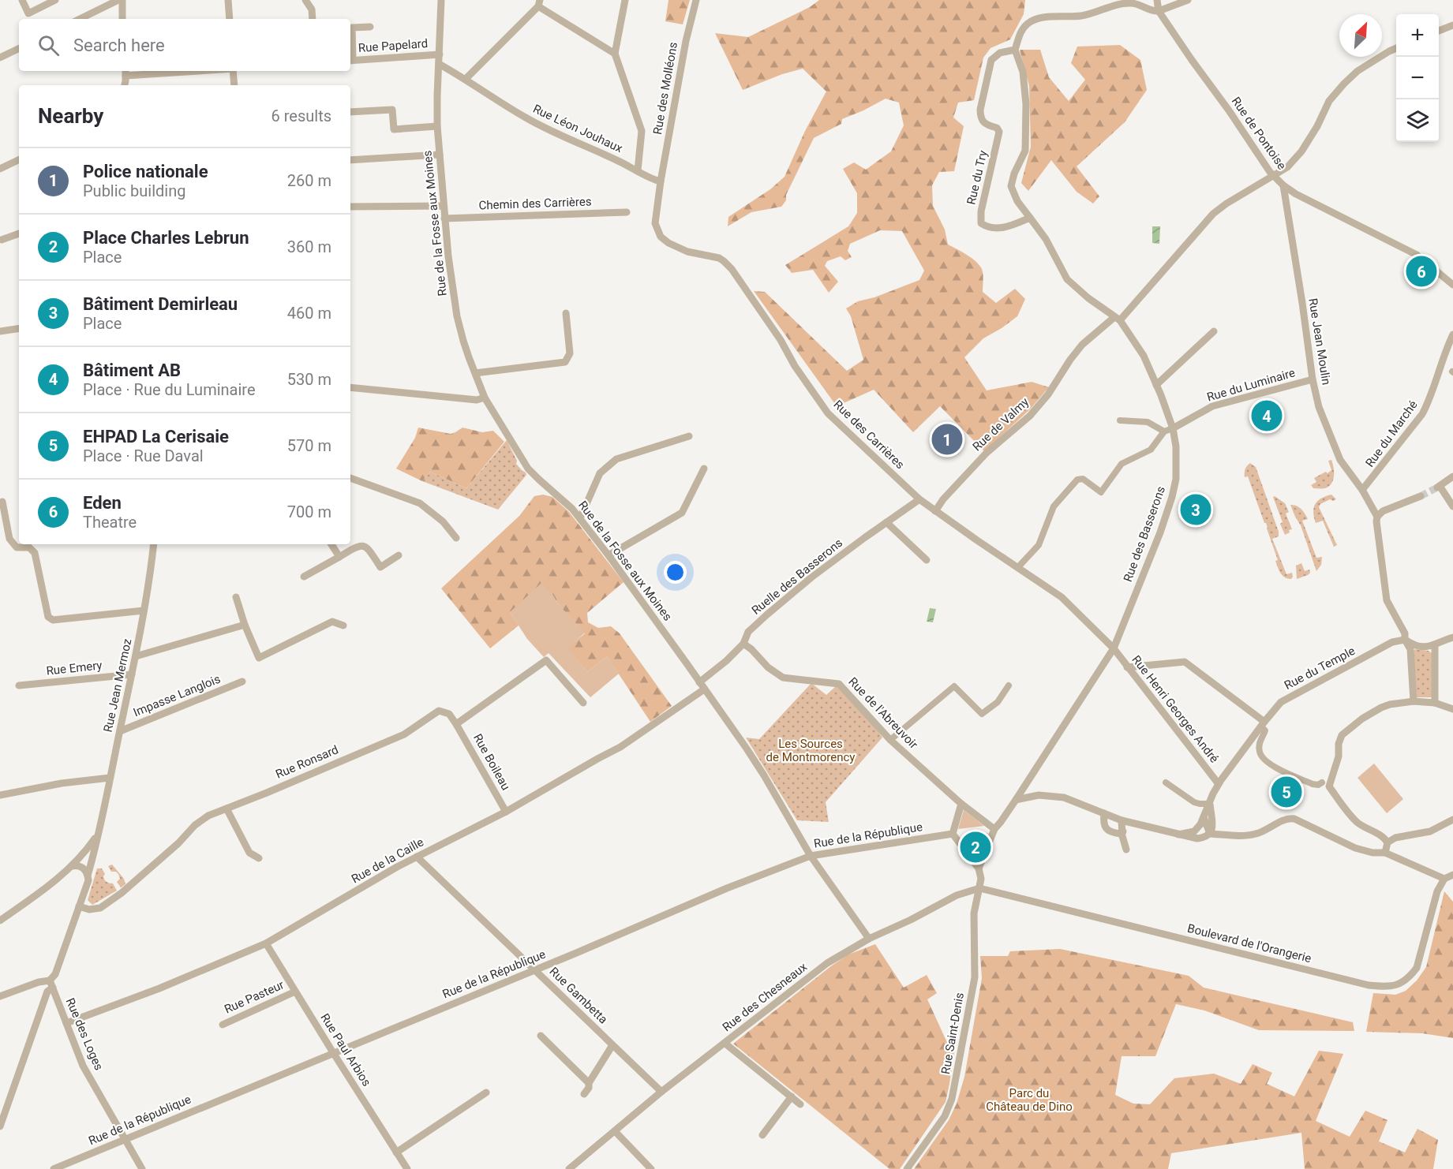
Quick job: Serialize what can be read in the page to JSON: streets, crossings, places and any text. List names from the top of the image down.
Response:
{
  "streets": {
    "street": [
      "Rue Papelard",
      "Rue des Molléons",
      "Rue Léon Jouhaux",
      "Rue de Pontoise",
      "Rue du Try",
      "Chemin des Carrières",
      "Rue de la Fosse aux Moines",
      "Rue Jean Moulin",
      "Rue du Luminaire",
      "Rue de Valmy",
      "Rue du Marché",
      "Rue des Carrières",
      "Rue des Basserons",
      "Ruelle des Basserons",
      "Rue Emery",
      "Rue du Temple",
      "Rue Jean Mermoz",
      "Impasse Langlois",
      "Rue Henri Georges André",
      "Rue de l'Abreuvoir",
      "Rue Ronsard",
      "Rue Boileau",
      "Rue de la République",
      "Rue de la Caille",
      "Boulevard de l'Orangerie",
      "Rue Gambetta",
      "Rue Pasteur",
      "Rue des Chesneaux",
      "Rue Saint-Denis",
      "Rue des Loges",
      "Rue Paul Arbios"
    ]
  },
  "crossings": [
    ["Rue Papelard", "Rue de la Fosse aux Moines"],
    ["Rue des Molléons", "Rue Léon Jouhaux"],
    ["Rue des Molléons", "Rue des Carrières"],
    ["Rue Léon Jouhaux", "Rue de la Fosse aux Moines"],
    ["Rue Léon Jouhaux", "Rue des Carrières"],
    ["Rue de Pontoise", "Rue Jean Moulin"],
    ["Chemin des Carrières", "Rue de la Fosse aux Moines"],
    ["Rue de la Fosse aux Moines", "Ruelle des Basserons"],
    ["Rue de la Fosse aux Moines", "Rue de la République"],
    ["Rue de la Fosse aux Moines", "Rue de la Caille"],
    ["Rue de la Fosse aux Moines", "Rue des Chesneaux"],
    ["Rue Jean Moulin", "Rue du Luminaire"],
    ["Rue Jean Moulin", "Rue du Marché"],
    ["Rue du Luminaire", "Rue des Basserons"],
    ["Rue de Valmy", "Rue des Carrières"],
    ["Rue de Valmy", "Rue des Basserons"],
    ["Rue des Carrières", "Rue des Basserons"],
    ["Rue des Carrières", "Ruelle des Basserons"],
    ["Rue des Carrières", "Rue Henri Georges André"],
    ["Rue des Basserons", "Rue Henri Georges André"],
    ["Rue des Basserons", "Rue de l'Abreuvoir"],
    ["Ruelle des Basserons", "Rue de l'Abreuvoir"],
    ["Rue Emery", "Rue Jean Mermoz"],
    ["Rue du Temple", "Rue Henri Georges André"],
    ["Rue Jean Mermoz", "Impasse Langlois"],
    ["Rue Jean Mermoz", "Rue Ronsard"],
    ["Rue Jean Mermoz", "Rue des Loges"],
    ["Rue Ronsard", "Rue Boileau"],
    ["Rue Boileau", "Rue de la Caille"],
    ["Rue de la République", "Rue Gambetta"],
    ["Rue de la République", "Rue des Loges"],
    ["Rue de la République", "Rue Paul Arbios"],
    ["Rue de la Caille", "Rue Gambetta"],
    ["Rue de la Caille", "Rue des Loges"],
    ["Rue de la Caille", "Rue Paul Arbios"],
    ["Boulevard de l'Orangerie", "Rue des Chesneaux"],
    ["Boulevard de l'Orangerie", "Rue Saint-Denis"],
    ["Rue Gambetta", "Rue des Chesneaux"],
    ["Rue Pasteur", "Rue Paul Arbios"],
    ["Rue des Chesneaux", "Rue Saint-Denis"]
  ],
  "parks": ["Les Sources de Montmorency", "Parc du Château de Dino"],
  "north": "top right",
  "page": {
    "map_buttons": ["+", "−"],
    "search": "Search here",
    "heading": ["Nearby", "6 results"],
    "list": [
      {
        "mark": "1",
        "name": "Police nationale",
        "note": "Public building",
        "value": "260 m"
      },
      {
        "mark": "2",
        "name": "Place Charles Lebrun",
        "note": "Place",
        "value": "360 m"
      },
      {
        "mark": "3",
        "name": "Bâtiment Demirleau",
        "note": "Place",
        "value": "460 m"
      },
      {
        "mark": "4",
        "name": "Bâtiment AB",
        "note": "Place · Rue du Luminaire",
        "value": "530 m"
      },
      {
        "mark": "5",
        "name": "EHPAD La Cerisaie",
        "note": "Place · Rue Daval",
        "value": "570 m"
      },
      {
        "mark": "6",
        "name": "Eden",
        "note": "Theatre",
        "value": "700 m"
      }
    ],
    "pins": [
      "6",
      "4",
      "1",
      "3",
      "5",
      "2"
    ]
  }
}
